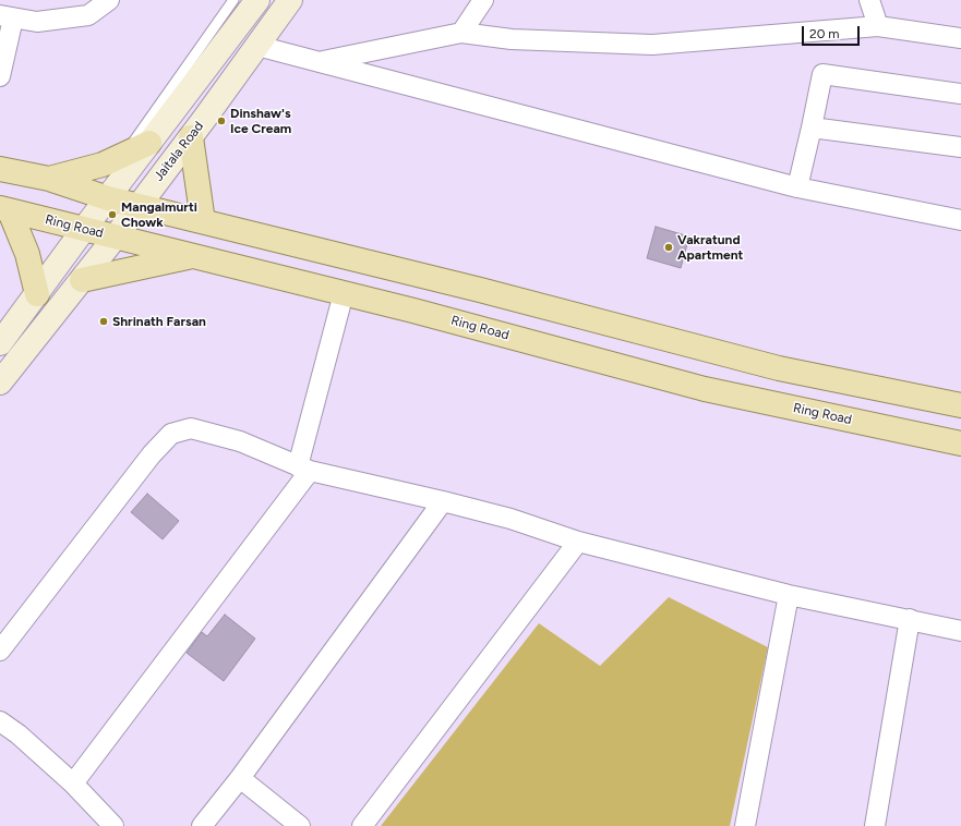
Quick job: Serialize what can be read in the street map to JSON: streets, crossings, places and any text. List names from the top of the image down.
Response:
{
  "streets": {
    "main road": ["Jaitala Road", "Ring Road"]
  },
  "crossings": [
    ["Jaitala Road", "Ring Road"]
  ],
  "places": [
    "Dinshaw's Ice Cream",
    "Mangalmurti Chowk",
    "Vakratund Apartment",
    "Shrinath Farsan"
  ],
  "scale_bar": "20 m"
}
